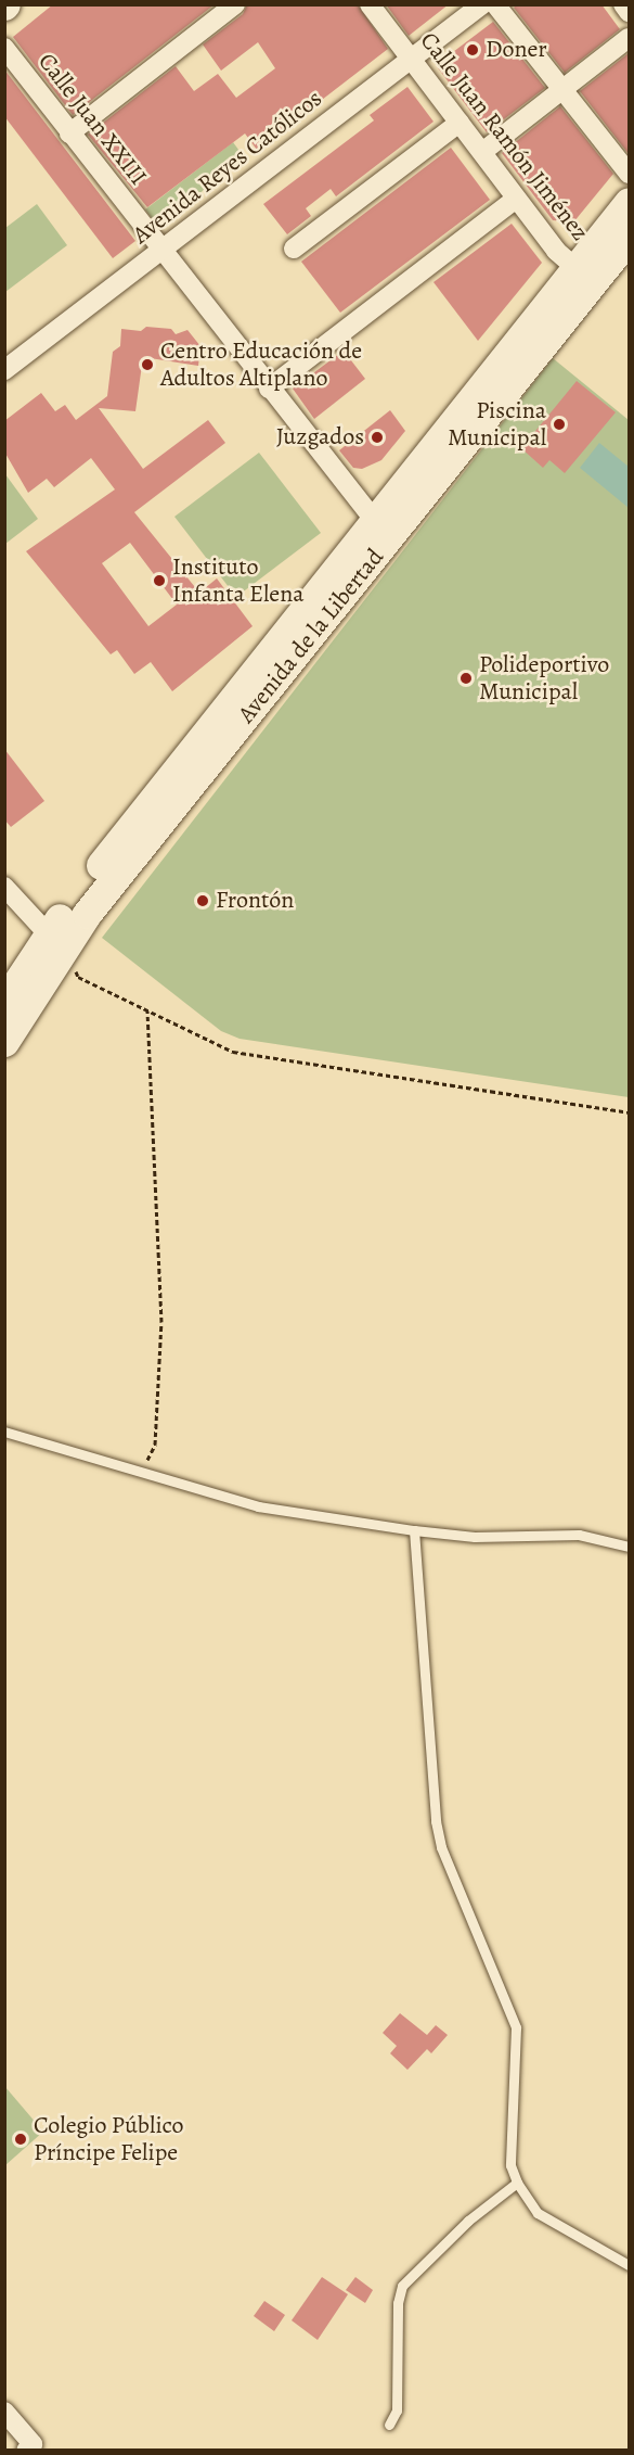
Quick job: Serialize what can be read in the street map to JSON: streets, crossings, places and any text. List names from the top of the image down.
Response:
{
  "streets": {
    "street": ["Calle Juan XXIII", "Calle Juan Ramón Jiménez", "Avenida Reyes Católicos"]
  },
  "crossings": [
    ["Calle Juan XXIII", "Avenida Reyes Católicos"],
    ["Calle Juan Ramón Jiménez", "Avenida Reyes Católicos"]
  ],
  "places": [
    "Doner",
    "Centro Educación de Adultos Altiplano",
    "Piscina Municipal",
    "Juzgados",
    "Instituto Infanta Elena",
    "Polideportivo Municipal",
    "Frontón",
    "Colegio Público Príncipe Felipe"
  ]
}
